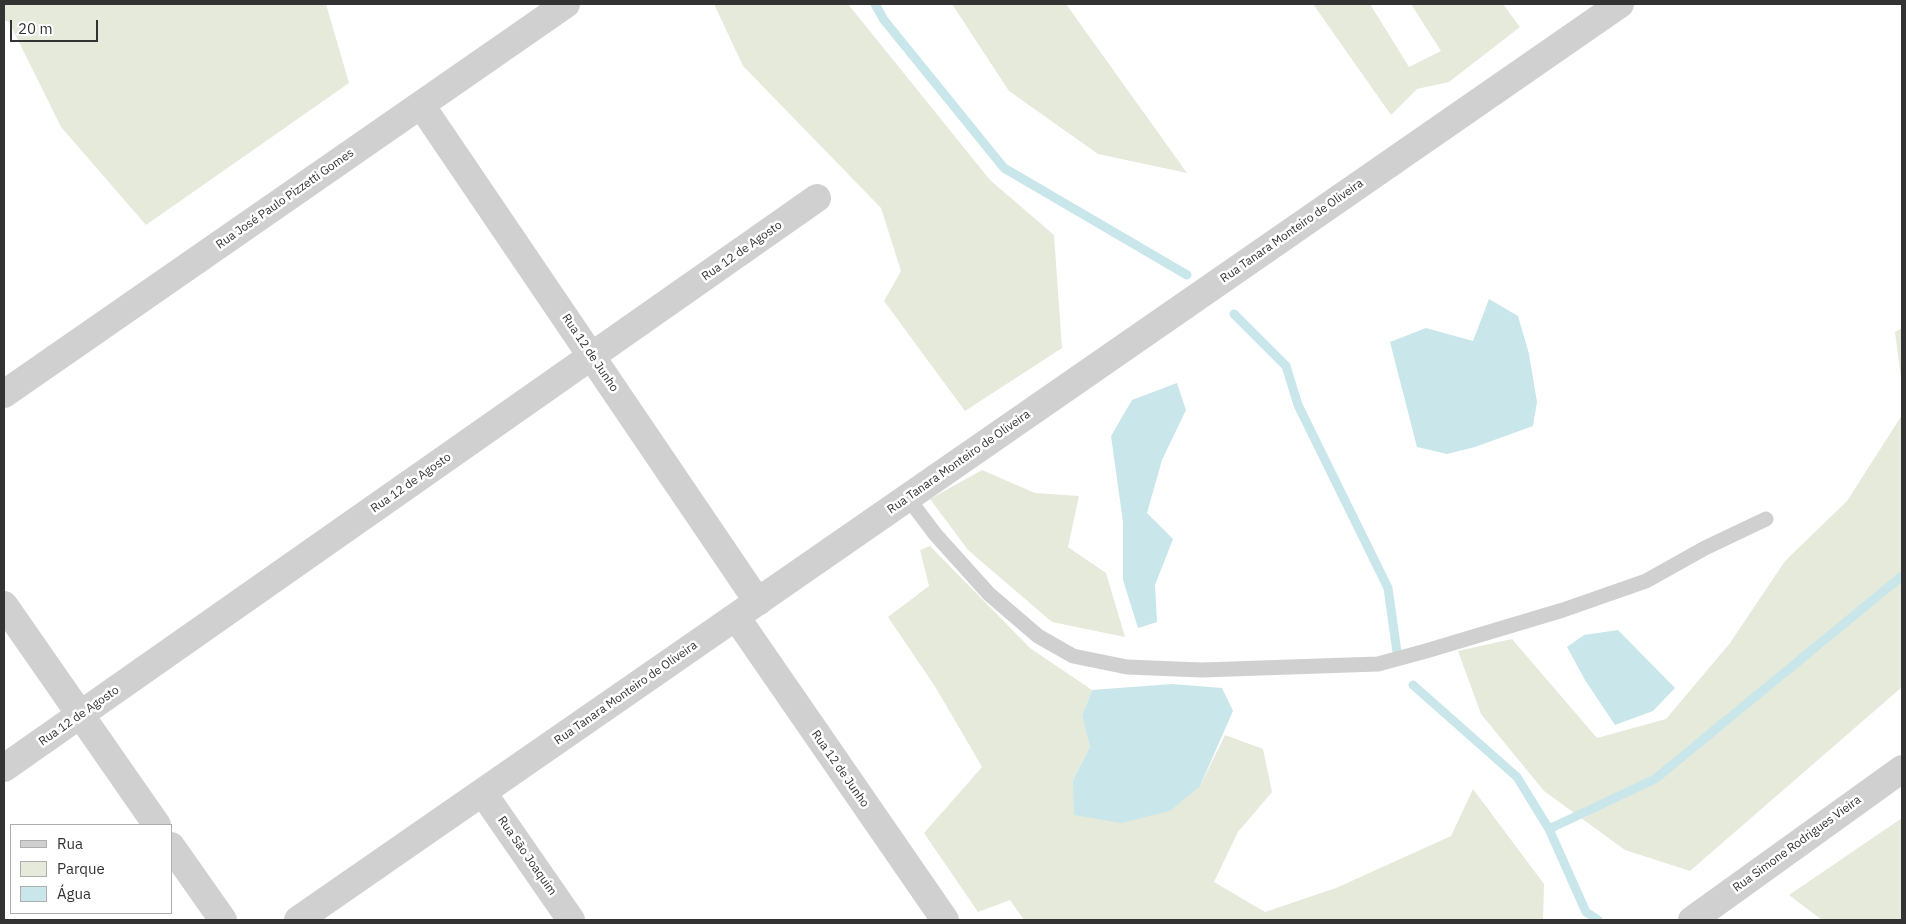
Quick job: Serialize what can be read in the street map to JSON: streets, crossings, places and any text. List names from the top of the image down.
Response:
{
  "streets": {
    "street": [
      "Rua José Paulo Pizzetti Gomes",
      "Rua Tanara Monteiro de Oliveira",
      "Rua 12 de Agosto",
      "Rua 12 de Junho",
      "Rua Simone Rodrigues Vieira",
      "Rua São Joaquim"
    ]
  },
  "crossings": [
    ["Rua José Paulo Pizzetti Gomes", "Rua 12 de Junho"],
    ["Rua Tanara Monteiro de Oliveira", "Rua 12 de Junho"],
    ["Rua Tanara Monteiro de Oliveira", "Rua São Joaquim"],
    ["Rua 12 de Agosto", "Rua 12 de Junho"]
  ],
  "legend": ["Rua", "Parque", "Água"],
  "scale_bar": "20 m"
}
